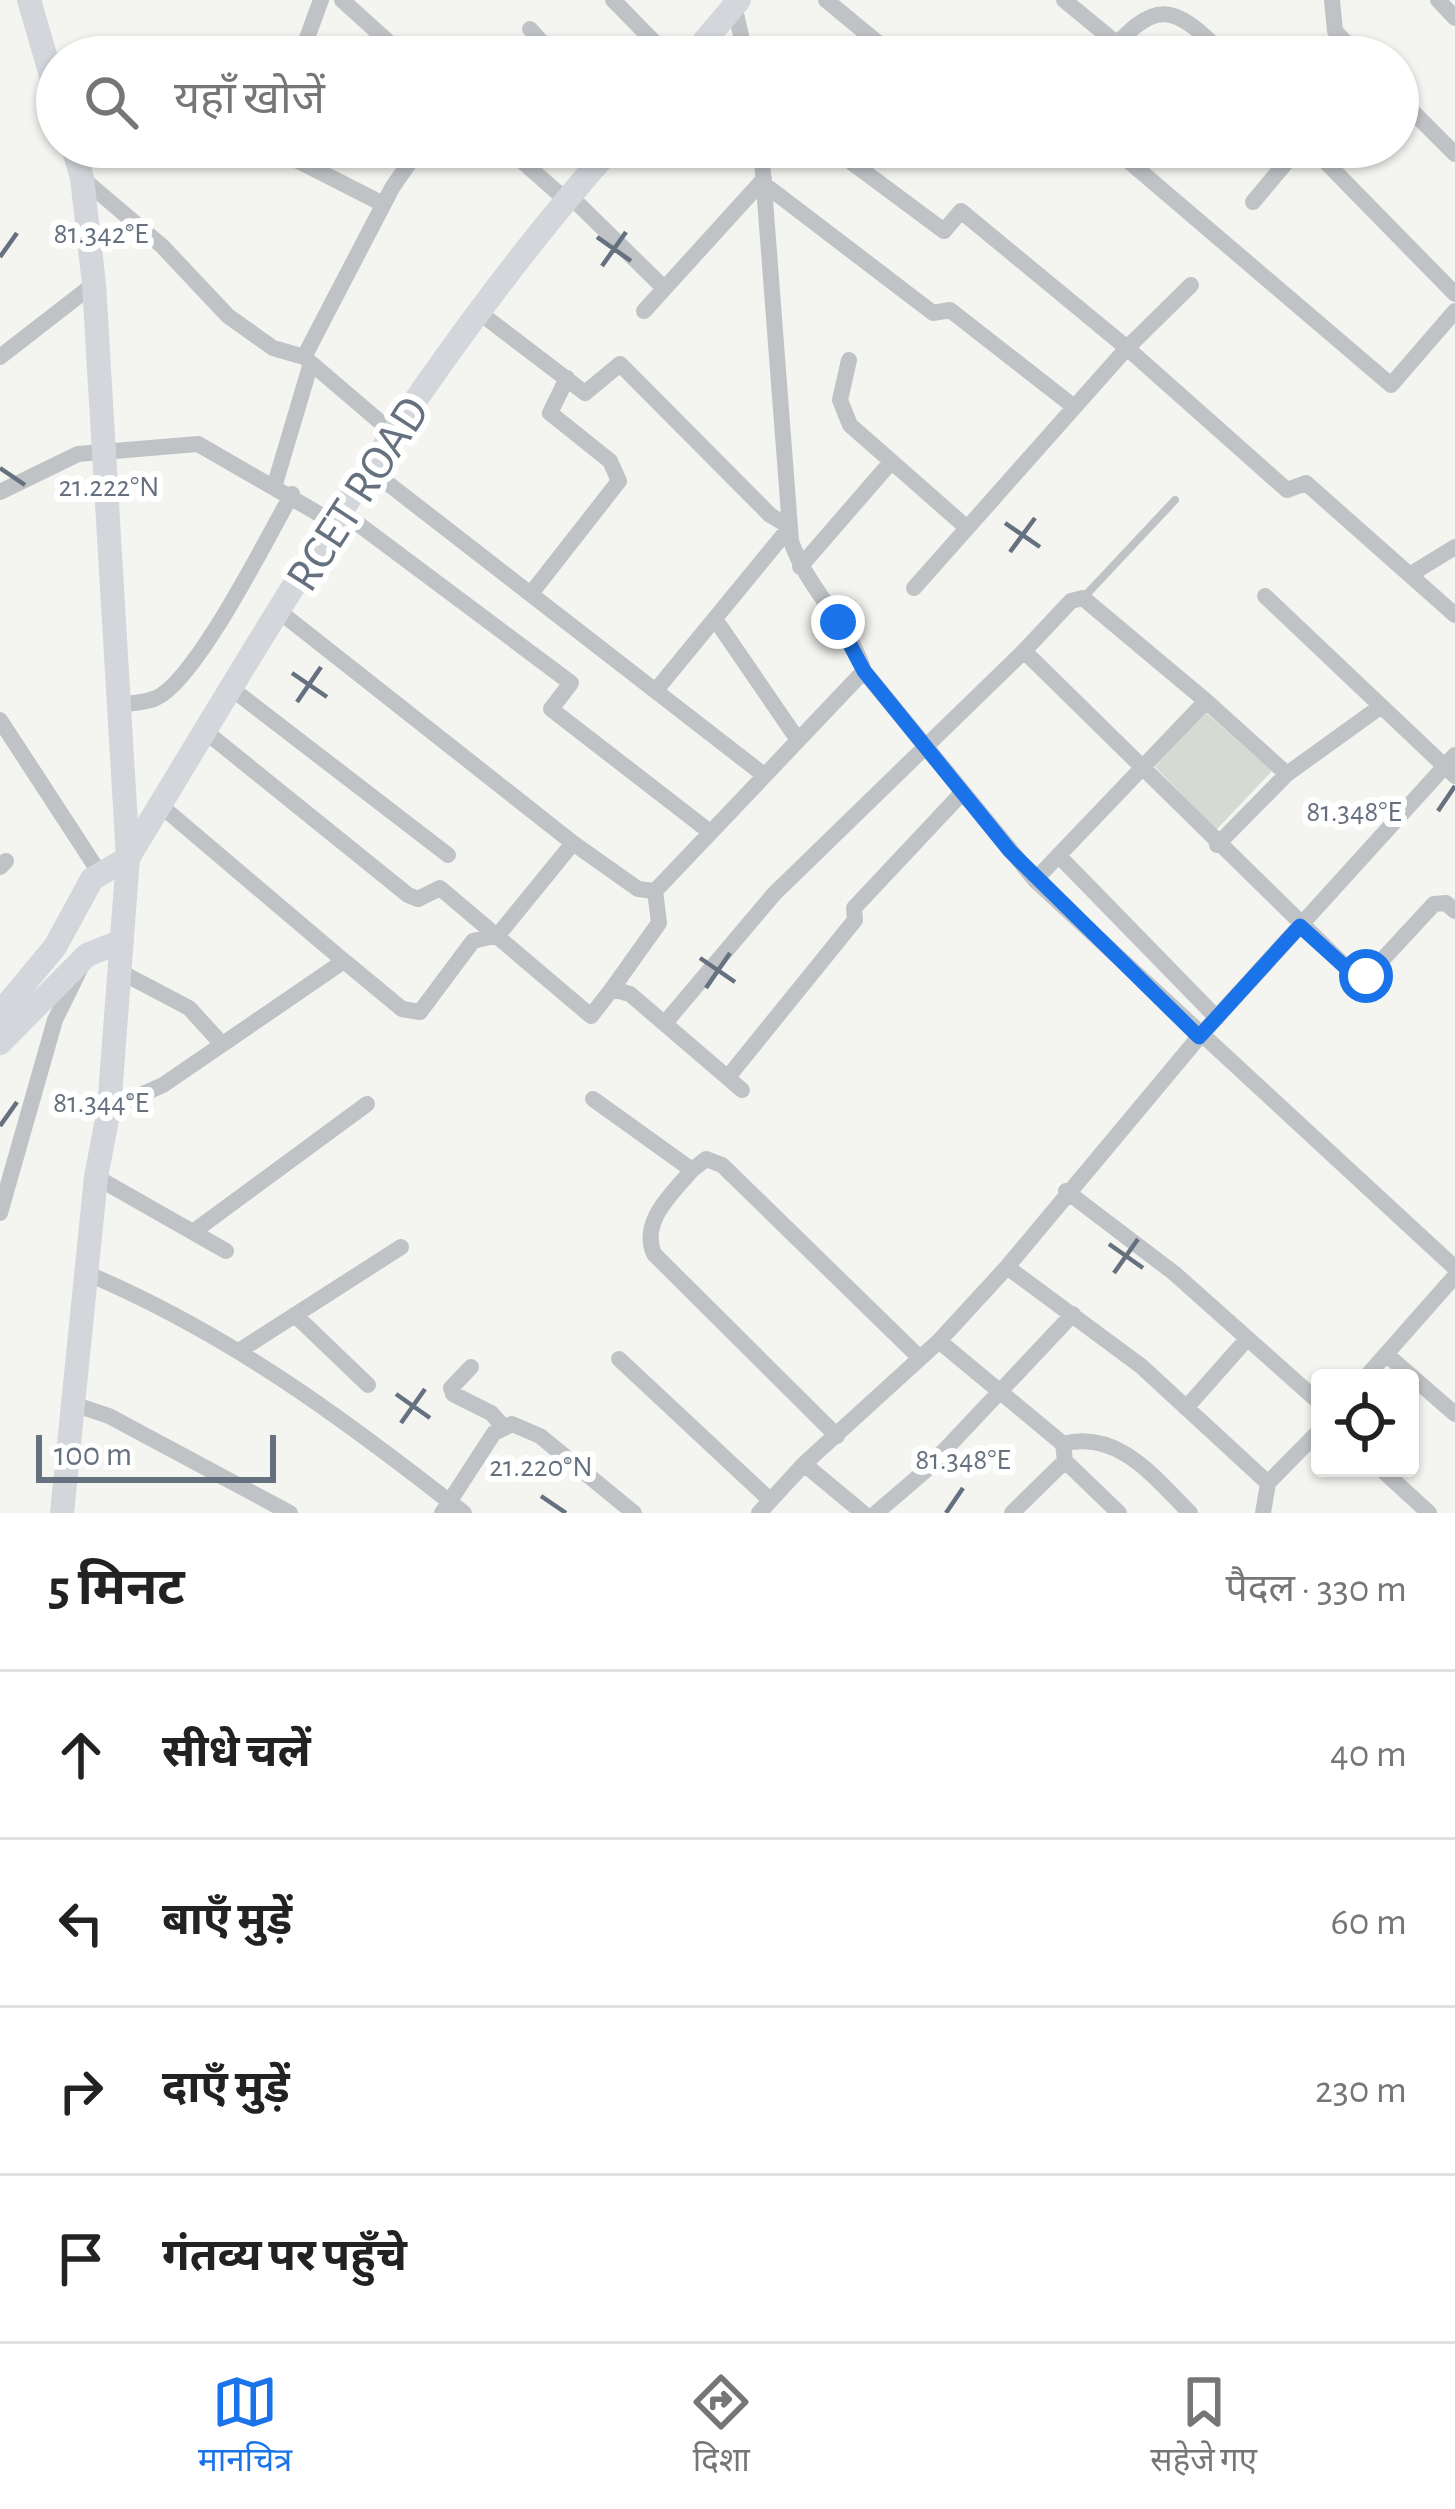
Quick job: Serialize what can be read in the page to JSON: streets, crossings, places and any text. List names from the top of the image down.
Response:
{
  "streets": {
    "main road": ["RCET ROAD"]
  },
  "scale_bar": "100 m",
  "page": {
    "search": "यहाँ खोजें",
    "scale": "100 m",
    "heading": ["5 मिनट", "पैदल · 330 m"],
    "list": [
      ["सीधे चलें", "40 m"],
      ["बाएँ मुड़ें", "60 m"],
      ["दाएँ मुड़ें", "230 m"],
      "गंतव्य पर पहुँचे"
    ],
    "nav": ["मानचित्र", "दिशा", "सहेजे गए"]
  },
  "coordinates": [
    "81.342°E",
    "21.222°N",
    "81.348°E",
    "81.344°E",
    "21.220°N"
  ]
}
